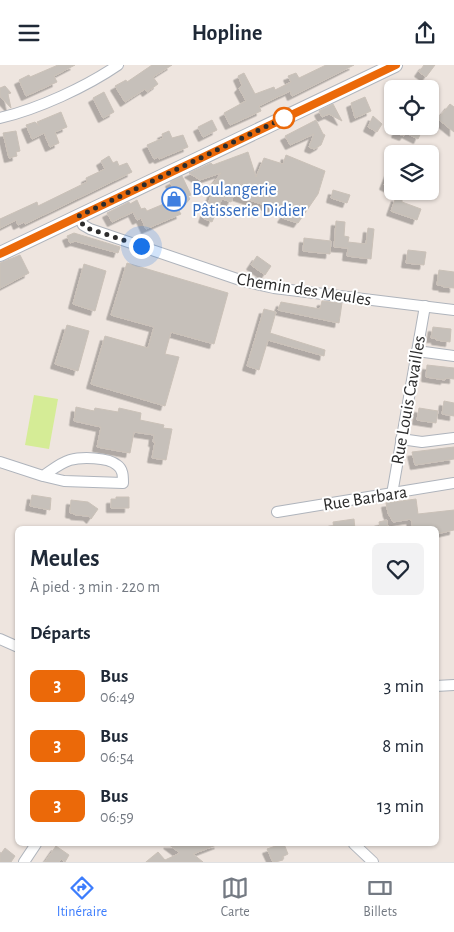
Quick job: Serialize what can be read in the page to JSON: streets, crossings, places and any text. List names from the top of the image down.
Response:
{
  "streets": {
    "street": ["Chemin des Meules", "Rue Louis Cavailles", "Rue Barbara"]
  },
  "crossings": [
    ["Chemin des Meules", "Rue Louis Cavailles"],
    ["Rue Louis Cavailles", "Rue Barbara"]
  ],
  "places": {
    "shop": ["Boulangerie Pâtisserie Didier"]
  },
  "lines": ["bus line 3"],
  "page": {
    "header": "Hopline",
    "heading": [
      ["Meules", "À pied · 3 min · 220 m"],
      "Départs"
    ],
    "list": [
      {
        "mark": "3",
        "name": "Bus",
        "note": "06:49",
        "value": "3 min"
      },
      {
        "mark": "3",
        "name": "Bus",
        "note": "06:54",
        "value": "8 min"
      },
      {
        "mark": "3",
        "name": "Bus",
        "note": "06:59",
        "value": "13 min"
      }
    ],
    "tabs": ["Itinéraire", "Carte", "Billets"]
  }
}
